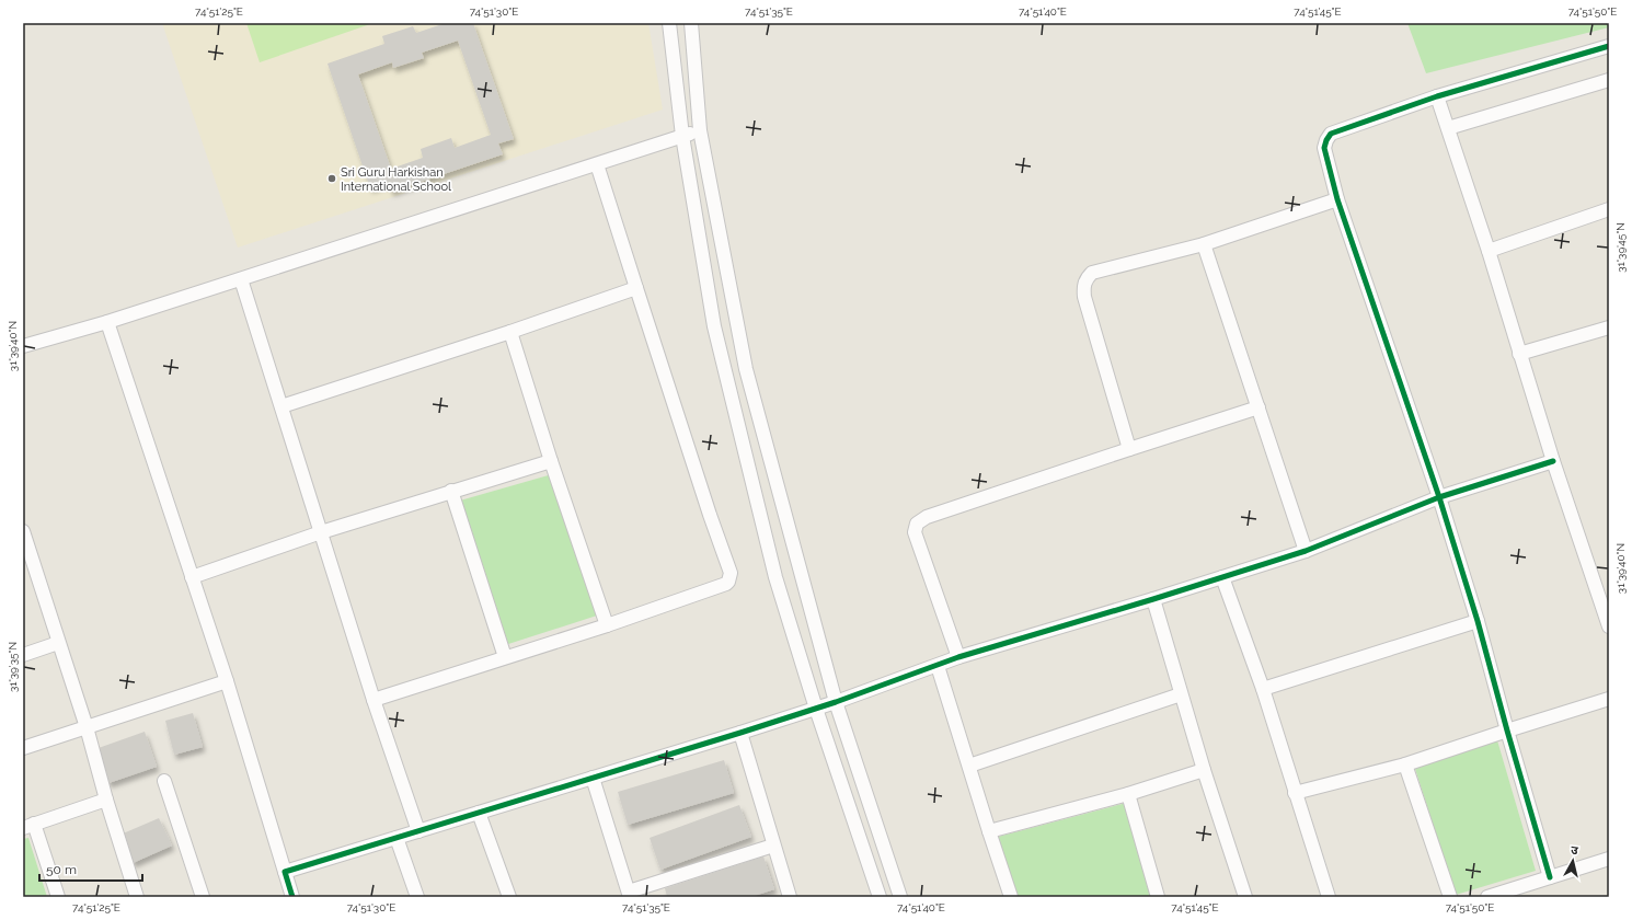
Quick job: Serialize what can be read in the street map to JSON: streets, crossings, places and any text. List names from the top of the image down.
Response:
{
  "places": ["Sri Guru Harkishan International School"],
  "scale_bar": "50 m",
  "north": "top",
  "coordinates": [
    "74°51'25\"E",
    "74°51'30\"E",
    "74°51'35\"E",
    "74°51'40\"E",
    "74°51'45\"E",
    "74°51'50\"E",
    "31°39'45\"N",
    "31°39'40\"N",
    "31°39'35\"N"
  ]
}
